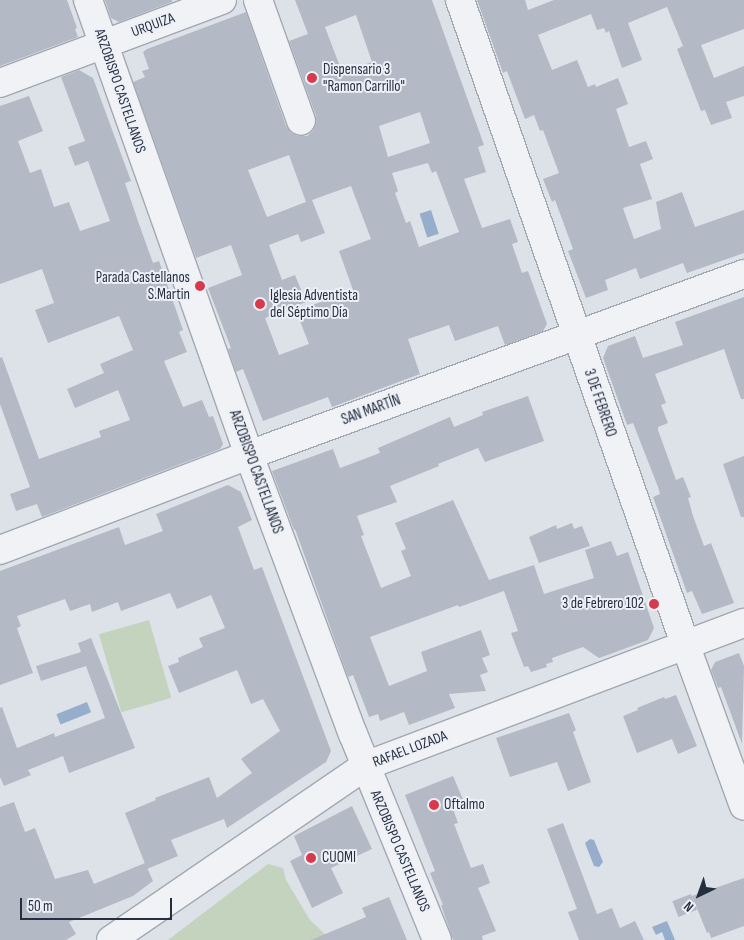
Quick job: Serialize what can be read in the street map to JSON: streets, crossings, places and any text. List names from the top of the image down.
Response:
{
  "streets": {
    "street": [
      "URQUIZA",
      "ARZOBISPO CASTELLANOS",
      "3 DE FEBRERO",
      "SAN MARTÍN",
      "RAFAEL LOZADA"
    ]
  },
  "crossings": [
    ["URQUIZA", "ARZOBISPO CASTELLANOS"],
    ["ARZOBISPO CASTELLANOS", "SAN MARTÍN"],
    ["ARZOBISPO CASTELLANOS", "RAFAEL LOZADA"],
    ["3 DE FEBRERO", "SAN MARTÍN"],
    ["3 DE FEBRERO", "RAFAEL LOZADA"]
  ],
  "places": [
    "Dispensario 3 \"Ramon Carrillo\"",
    "Parada Castellanos S.Martin",
    "Iglesia Adventista del Séptimo Día",
    "3 de Febrero 102",
    "Oftalmo",
    "CUOMI"
  ],
  "scale_bar": "50 m",
  "north": "bottom left"
}
